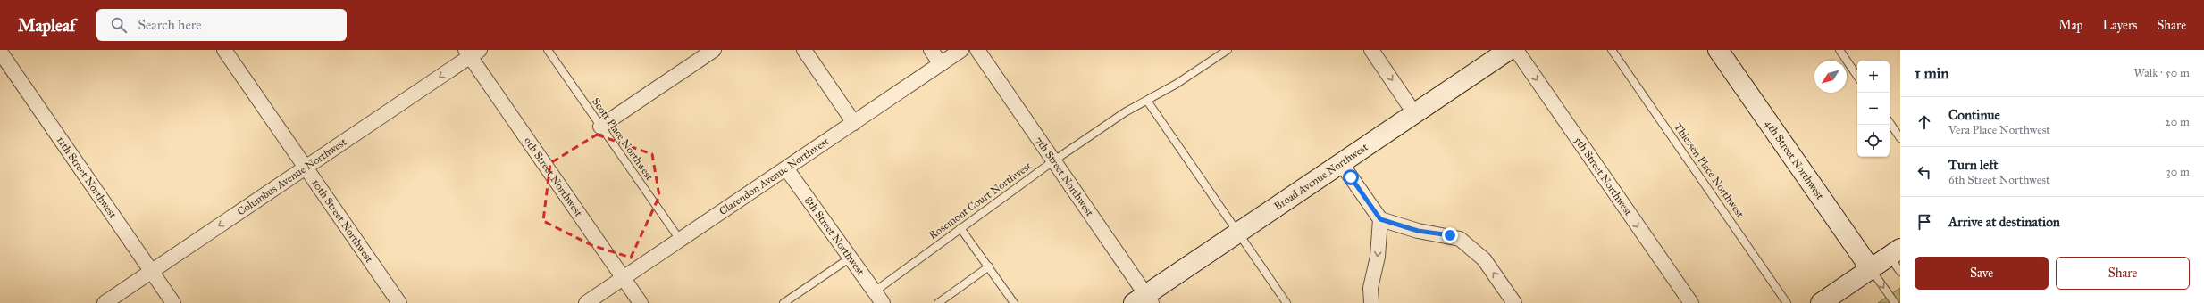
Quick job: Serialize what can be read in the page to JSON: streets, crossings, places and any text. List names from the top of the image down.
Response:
{
  "streets": {
    "street": [
      "4th Street Northwest",
      "Columbus Avenue Northwest",
      "9th Street Northwest",
      "Clarendon Avenue Northwest",
      "7th Street Northwest",
      "Broad Avenue Northwest",
      "5th Street Northwest",
      "11th Street Northwest",
      "10th Street Northwest",
      "8th Street Northwest"
    ],
    "lane": ["Scott Place Northwest", "Thiessen Place Northwest", "Rosemont Court Northwest"]
  },
  "crossings": [
    ["Scott Place Northwest", "Clarendon Avenue Northwest"],
    ["Columbus Avenue Northwest", "9th Street Northwest"],
    ["Columbus Avenue Northwest", "11th Street Northwest"],
    ["Columbus Avenue Northwest", "10th Street Northwest"],
    ["9th Street Northwest", "Clarendon Avenue Northwest"],
    ["Clarendon Avenue Northwest", "8th Street Northwest"],
    ["7th Street Northwest", "Broad Avenue Northwest"],
    ["7th Street Northwest", "Rosemont Court Northwest"],
    ["Rosemont Court Northwest", "8th Street Northwest"]
  ],
  "one_way": ["Columbus Avenue Northwest", "5th Street Northwest"],
  "north": "bottom left",
  "page": {
    "header": "Mapleaf",
    "search": "Search here",
    "nav": ["Map", "Layers", "Share"],
    "heading": ["1 min", "Walk · 50 m"],
    "map_buttons": ["+", "−"],
    "list": [
      ["Continue", "Vera Place Northwest", "20 m"],
      ["Turn left", "6th Street Northwest", "30 m"],
      "Arrive at destination"
    ],
    "buttons": ["Save", "Share"]
  }
}
